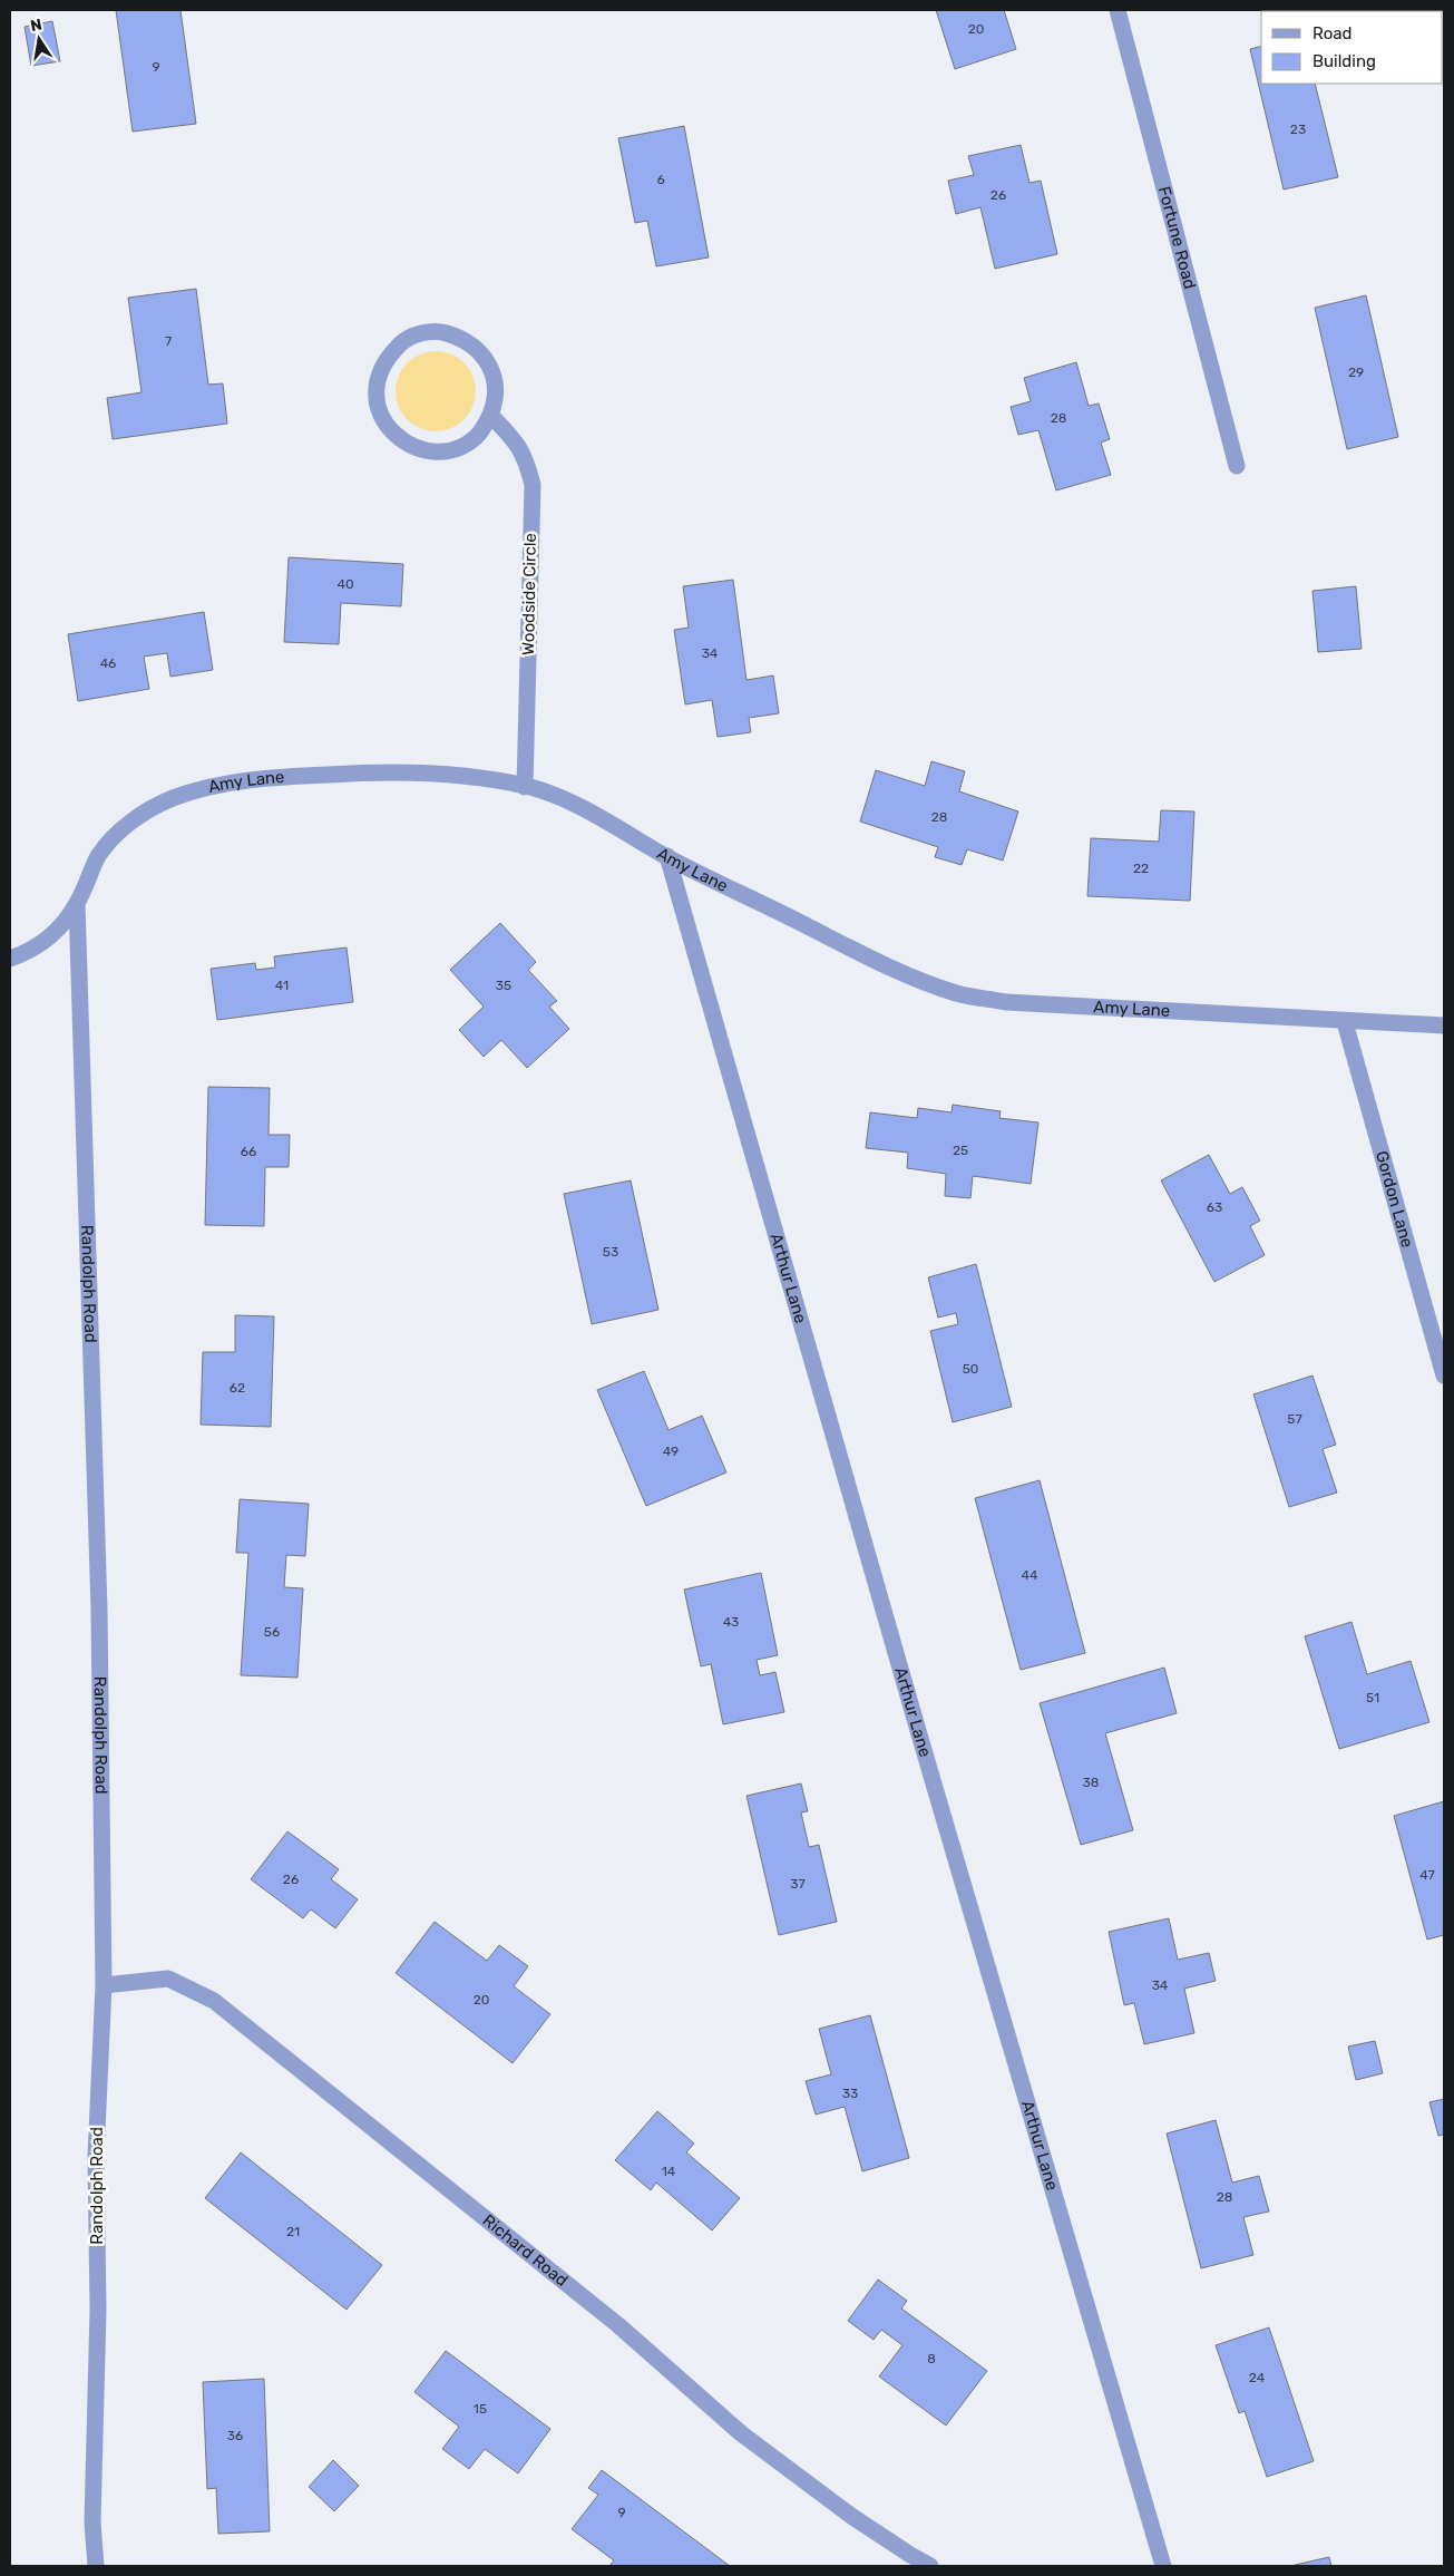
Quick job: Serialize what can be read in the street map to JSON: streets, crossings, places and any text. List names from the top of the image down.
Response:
{
  "streets": {
    "street": [
      "Fortune Road",
      "Woodside Circle",
      "Amy Lane",
      "Gordon Lane",
      "Arthur Lane",
      "Randolph Road",
      "Richard Road"
    ]
  },
  "crossings": [
    ["Woodside Circle", "Amy Lane"],
    ["Amy Lane", "Gordon Lane"],
    ["Amy Lane", "Arthur Lane"],
    ["Amy Lane", "Randolph Road"],
    ["Randolph Road", "Richard Road"]
  ],
  "house_numbers": [
    "20",
    "9",
    "23",
    "6",
    "26",
    "7",
    "29",
    "28",
    "40",
    "34",
    "46",
    "28",
    "22",
    "41",
    "35",
    "25",
    "66",
    "63",
    "53",
    "50",
    "62",
    "57",
    "49",
    "44",
    "43",
    "56",
    "51",
    "38",
    "47",
    "26",
    "37",
    "34",
    "20",
    "33",
    "14",
    "28",
    "21",
    "8",
    "24",
    "15",
    "36",
    "9"
  ],
  "legend": ["Road", "Building"],
  "north": "top"
}
